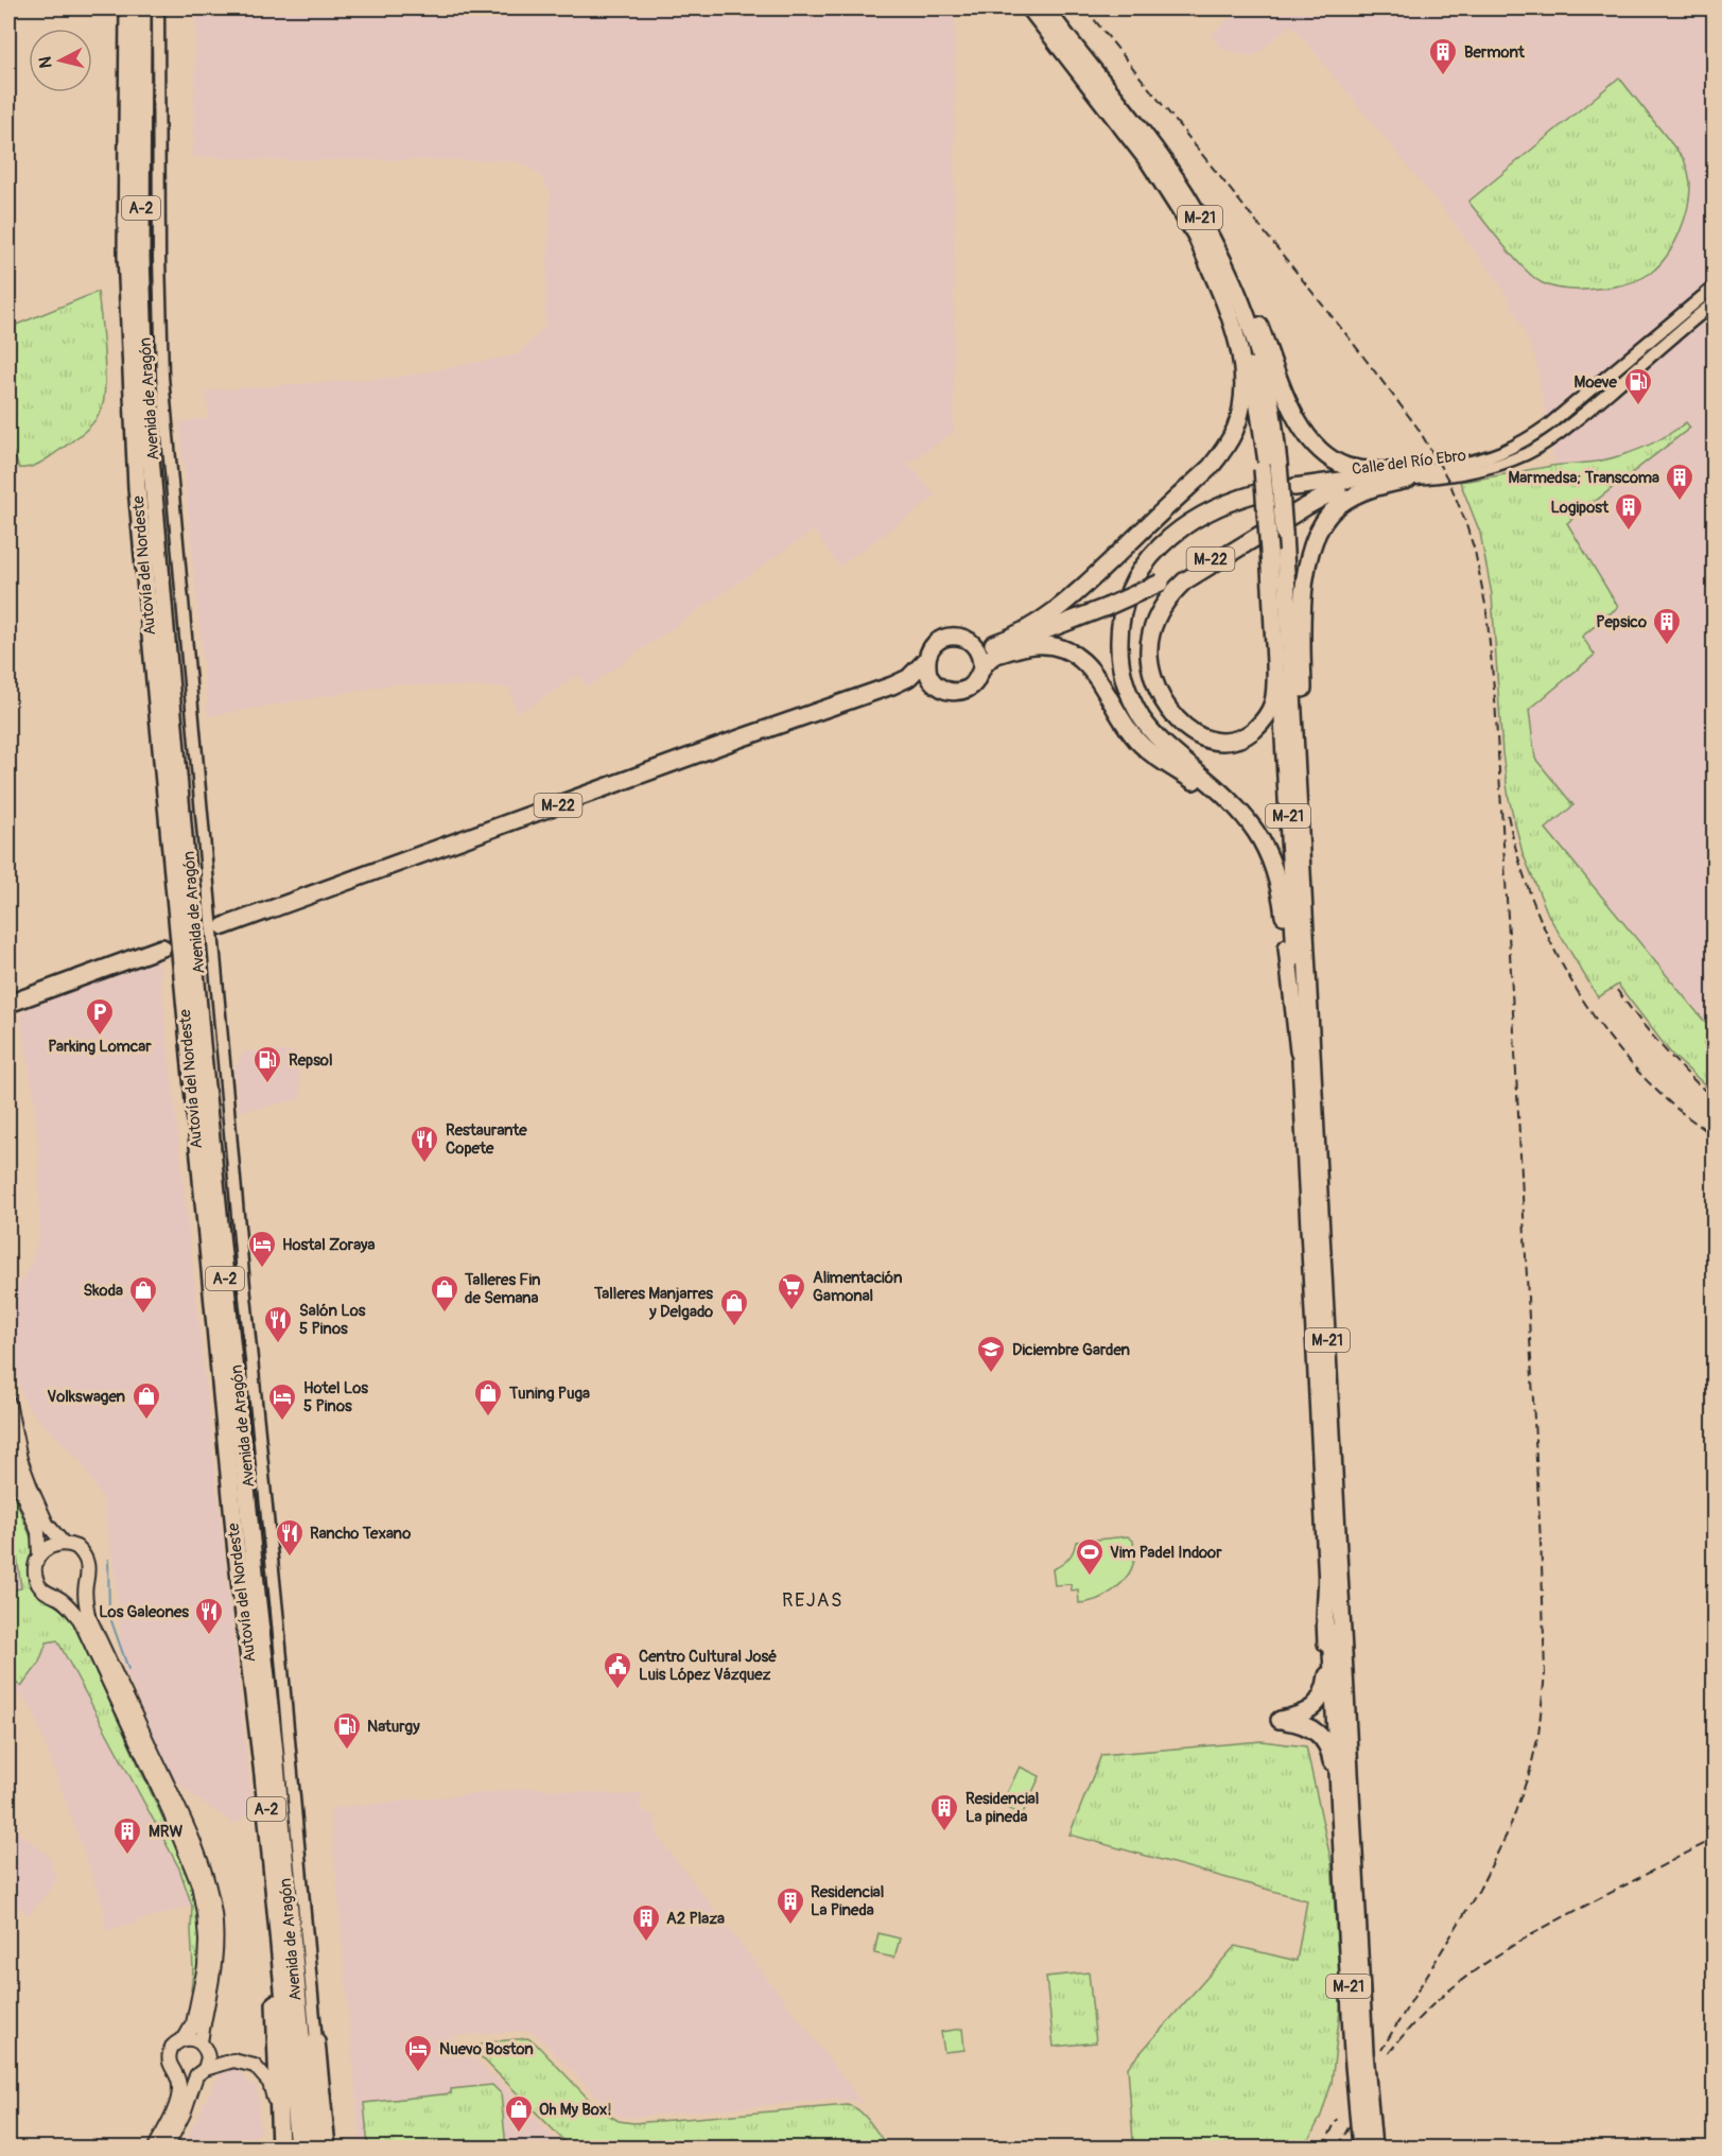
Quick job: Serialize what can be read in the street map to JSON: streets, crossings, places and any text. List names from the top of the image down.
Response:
{
  "streets": {
    "highway": [
      "A-2",
      "M-21",
      "M-22",
      "Autovía del Nordeste"
    ],
    "street": ["Avenida de Aragón", "Calle del Río Ebro"]
  },
  "crossings": [
    ["Calle del Río Ebro", "M-22"]
  ],
  "districts": ["REJAS"],
  "places": {
    "building": [
      "Bermont",
      "Marmedsa; Transcoma",
      "Logipost",
      "Pepsico",
      "Residencial La pineda",
      "MRW",
      "Residencial La Pineda",
      "A2 Plaza"
    ],
    "fuel station": ["Moeve", "Repsol", "Naturgy"],
    "parking": ["Parking Lomcar"],
    "restaurant": [
      "Restaurante Copete",
      "Salón Los 5 Pinos",
      "Rancho Texano",
      "Los Galeones"
    ],
    "hotel": ["Hostal Zoraya", "Hotel Los 5 Pinos", "Nuevo Boston"],
    "supermarket": ["Alimentación Gamonal"],
    "shop": [
      "Talleres Fin de Semana",
      "Skoda",
      "Talleres Manjarres y Delgado",
      "Tuning Puga",
      "Volkswagen",
      "Oh My Box!"
    ],
    "school or university": ["Diciembre Garden"],
    "sports": ["Vim Padel Indoor"],
    "public building": ["Centro Cultural José Luis López Vázquez"]
  },
  "north": "left"
}
